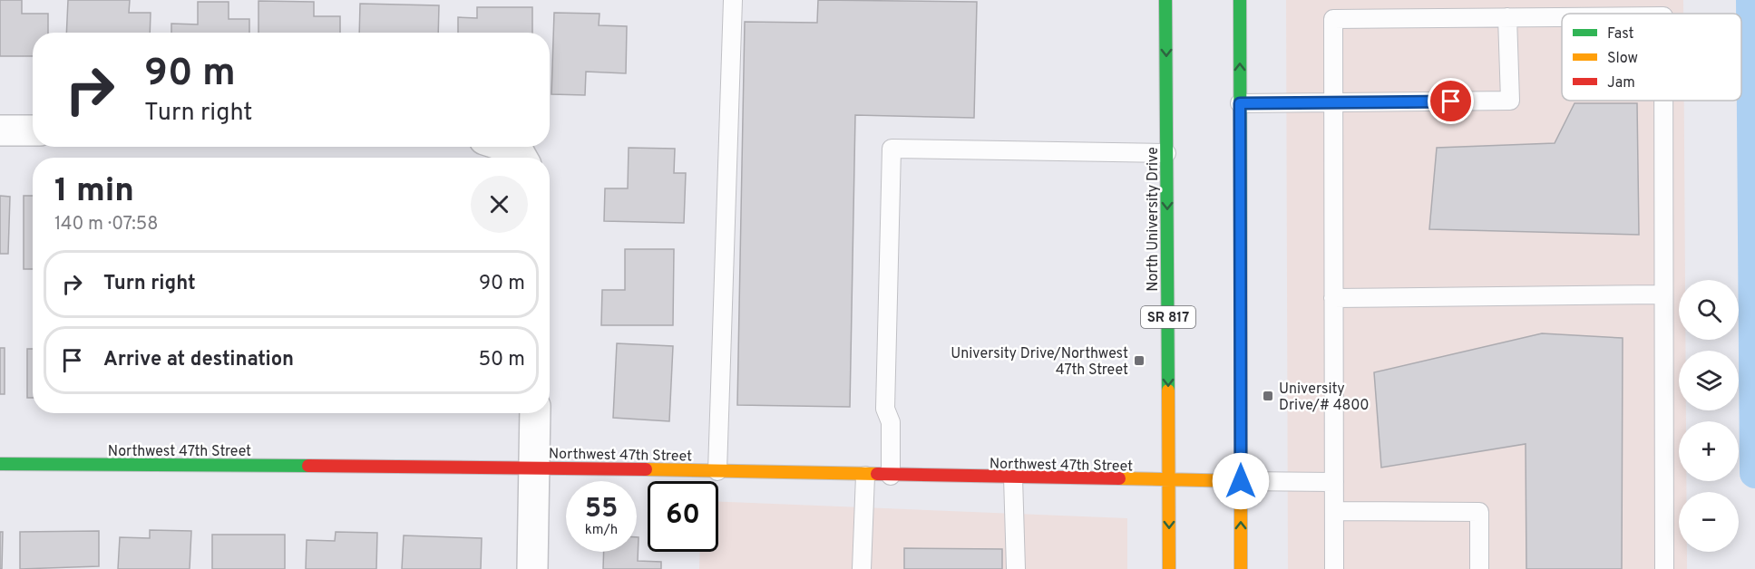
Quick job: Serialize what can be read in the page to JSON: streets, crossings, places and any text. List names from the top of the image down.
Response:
{
  "streets": {
    "street": ["North University Drive", "SR 817", "Northwest 47th Street"]
  },
  "crossings": [
    ["North University Drive", "Northwest 47th Street"]
  ],
  "places": {
    "transit": ["University Drive/Northwest 47th Street", "University Drive/# 4800"]
  },
  "legend": ["Fast", "Slow", "Jam"],
  "page": {
    "turn": ["90 m", "Turn right"],
    "heading": ["1 min", "140 m · 07:58"],
    "list": [
      {
        "name": "Turn right",
        "value": "90 m"
      },
      {
        "name": "Arrive at destination",
        "value": "50 m"
      }
    ],
    "map_buttons": ["+", "−"],
    "speed": "55 km/h",
    "limit": "60"
  }
}
